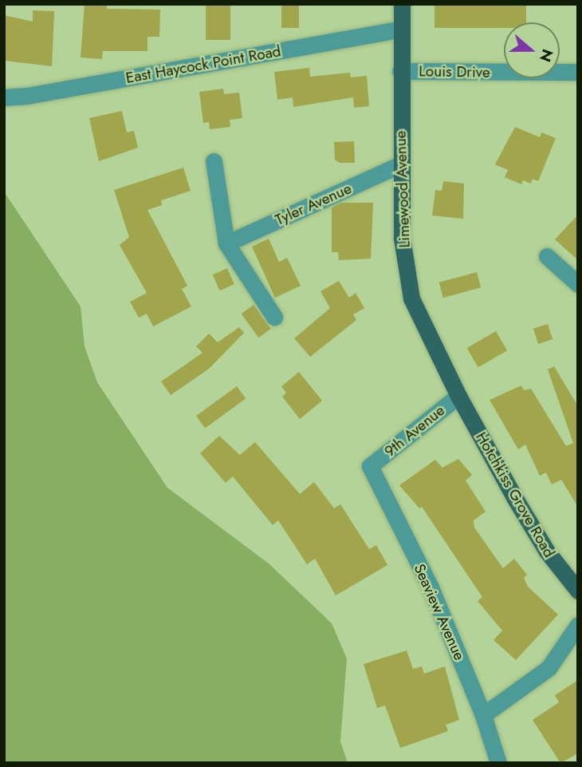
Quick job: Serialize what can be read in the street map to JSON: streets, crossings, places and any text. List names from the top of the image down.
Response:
{
  "streets": {
    "main road": ["Limewood Avenue", "Hotchkiss Grove Road"],
    "street": [
      "East Haycock Point Road",
      "Louis Drive",
      "Tyler Avenue",
      "9th Avenue",
      "Seaview Avenue"
    ]
  },
  "crossings": [
    ["East Haycock Point Road", "Limewood Avenue"],
    ["Louis Drive", "Limewood Avenue"],
    ["Limewood Avenue", "Tyler Avenue"],
    ["Limewood Avenue", "9th Avenue"],
    ["Limewood Avenue", "Hotchkiss Grove Road"],
    ["9th Avenue", "Hotchkiss Grove Road"],
    ["9th Avenue", "Seaview Avenue"]
  ],
  "north": "right"
}
